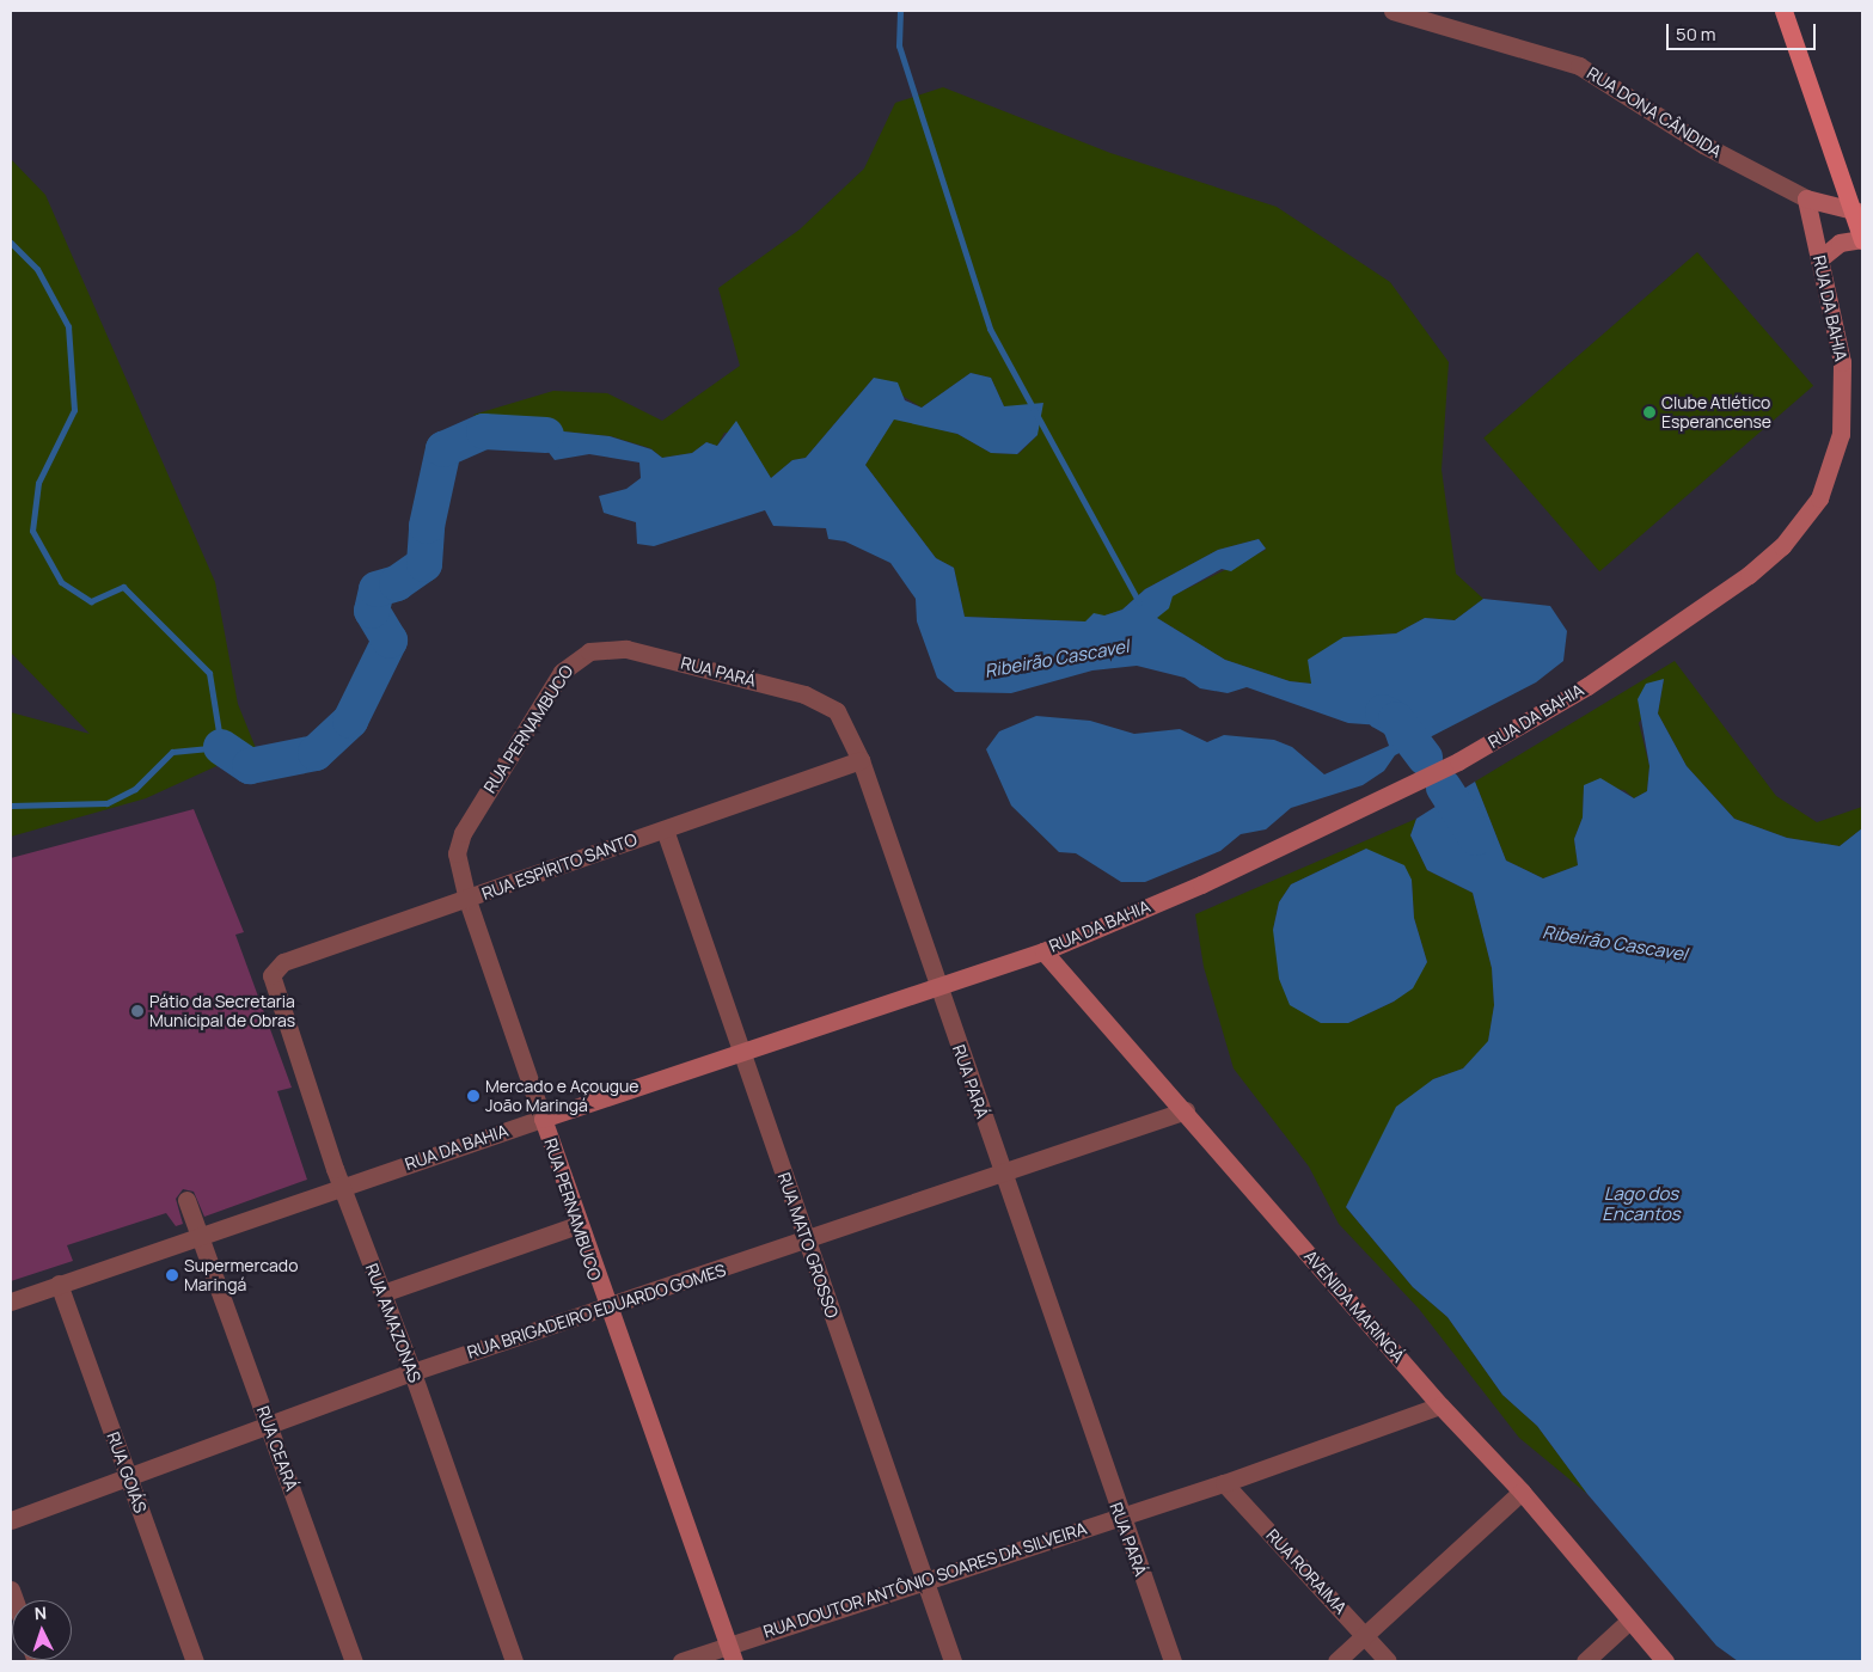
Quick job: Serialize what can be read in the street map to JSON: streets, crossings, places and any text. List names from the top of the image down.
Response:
{
  "streets": {
    "street": [
      "RUA DONA CÂNDIDA",
      "RUA DA BAHIA",
      "RUA PARÁ",
      "RUA PERNAMBUCO",
      "RUA ESPÍRITO SANTO",
      "RUA MATO GROSSO",
      "AVENIDA MARINGÁ",
      "RUA BRIGADEIRO EDUARDO GOMES",
      "RUA AMAZONAS",
      "RUA CEARÁ",
      "RUA GOIÁS",
      "RUA RORAIMA",
      "RUA DOUTOR ANTÔNIO SOARES DA SILVEIRA"
    ]
  },
  "crossings": [
    ["RUA DONA CÂNDIDA", "RUA DA BAHIA"],
    ["RUA DA BAHIA", "RUA PARÁ"],
    ["RUA DA BAHIA", "RUA PERNAMBUCO"],
    ["RUA DA BAHIA", "RUA MATO GROSSO"],
    ["RUA DA BAHIA", "AVENIDA MARINGÁ"],
    ["RUA DA BAHIA", "RUA AMAZONAS"],
    ["RUA DA BAHIA", "RUA CEARÁ"],
    ["RUA DA BAHIA", "RUA GOIÁS"],
    ["RUA PARÁ", "RUA PERNAMBUCO"],
    ["RUA PARÁ", "RUA ESPÍRITO SANTO"],
    ["RUA PARÁ", "RUA BRIGADEIRO EDUARDO GOMES"],
    ["RUA PARÁ", "RUA DOUTOR ANTÔNIO SOARES DA SILVEIRA"],
    ["RUA PERNAMBUCO", "RUA ESPÍRITO SANTO"],
    ["RUA PERNAMBUCO", "RUA BRIGADEIRO EDUARDO GOMES"],
    ["RUA PERNAMBUCO", "RUA DOUTOR ANTÔNIO SOARES DA SILVEIRA"],
    ["RUA ESPÍRITO SANTO", "RUA MATO GROSSO"],
    ["RUA ESPÍRITO SANTO", "RUA AMAZONAS"],
    ["RUA MATO GROSSO", "RUA BRIGADEIRO EDUARDO GOMES"],
    ["RUA MATO GROSSO", "RUA DOUTOR ANTÔNIO SOARES DA SILVEIRA"],
    ["AVENIDA MARINGÁ", "RUA BRIGADEIRO EDUARDO GOMES"],
    ["AVENIDA MARINGÁ", "RUA DOUTOR ANTÔNIO SOARES DA SILVEIRA"],
    ["RUA BRIGADEIRO EDUARDO GOMES", "RUA AMAZONAS"],
    ["RUA BRIGADEIRO EDUARDO GOMES", "RUA CEARÁ"],
    ["RUA BRIGADEIRO EDUARDO GOMES", "RUA GOIÁS"],
    ["RUA RORAIMA", "RUA DOUTOR ANTÔNIO SOARES DA SILVEIRA"]
  ],
  "water": ["Ribeirão Cascavel", "Lago dos Encantos"],
  "places": [
    "Clube Atlético Esperancense",
    "Pátio da Secretaria Municipal de Obras",
    "Mercado e Açougue João Maringá",
    "Supermercado Maringá"
  ],
  "scale_bar": "50 m",
  "north": "top"
}
